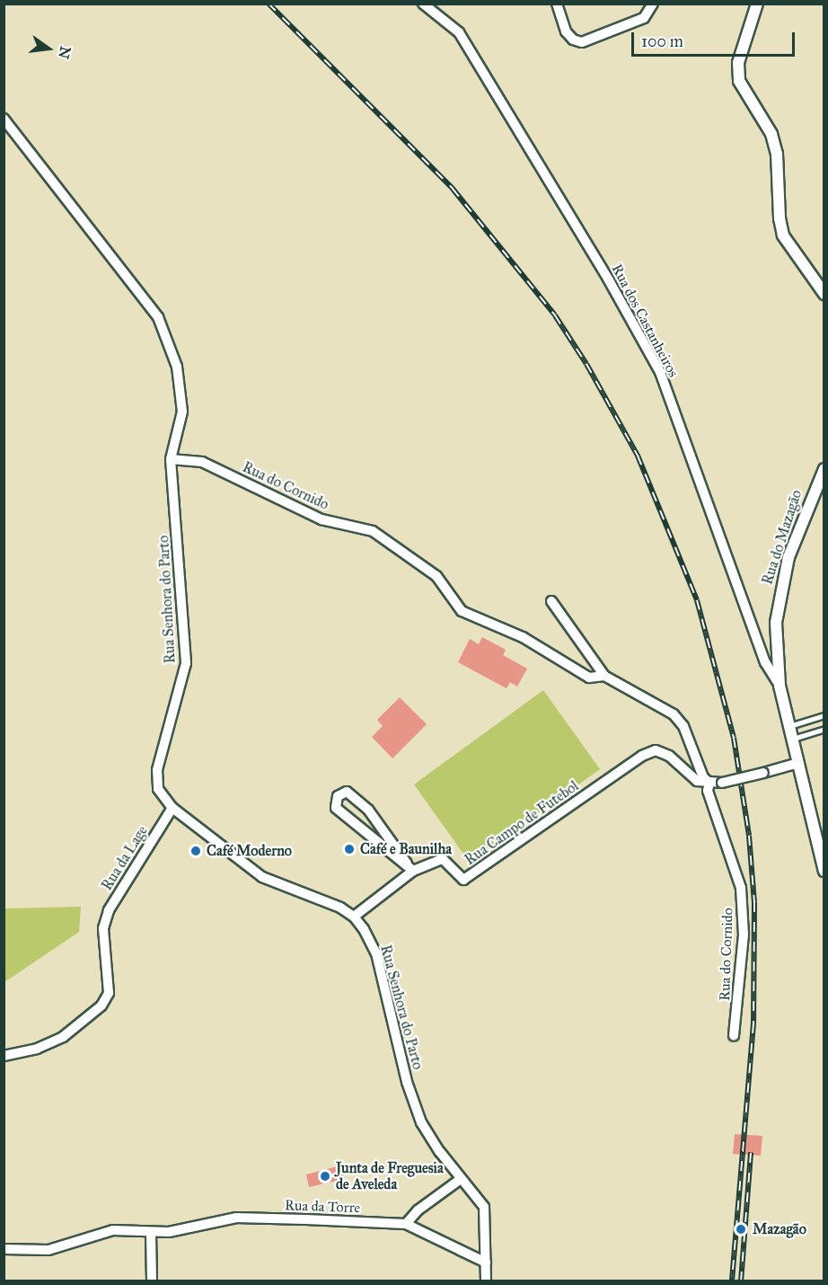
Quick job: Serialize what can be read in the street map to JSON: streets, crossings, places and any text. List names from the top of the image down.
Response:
{
  "streets": {
    "street": [
      "Rua dos Castanheiros",
      "Rua do Cornido",
      "Rua do Mazagão",
      "Rua Senhora do Parto",
      "Rua Campo de Futebol",
      "Rua da Lage",
      "Rua da Torre"
    ]
  },
  "crossings": [
    ["Rua dos Castanheiros", "Rua do Mazagão"],
    ["Rua do Cornido", "Rua Senhora do Parto"],
    ["Rua do Cornido", "Rua Campo de Futebol"],
    ["Rua Senhora do Parto", "Rua Campo de Futebol"],
    ["Rua Senhora do Parto", "Rua da Lage"],
    ["Rua Senhora do Parto", "Rua da Torre"]
  ],
  "places": [
    "Café e Baunilha",
    "Café Moderno",
    "Junta de Freguesia de Aveleda",
    "Mazagão"
  ],
  "scale_bar": "100 m",
  "north": "right"
}
